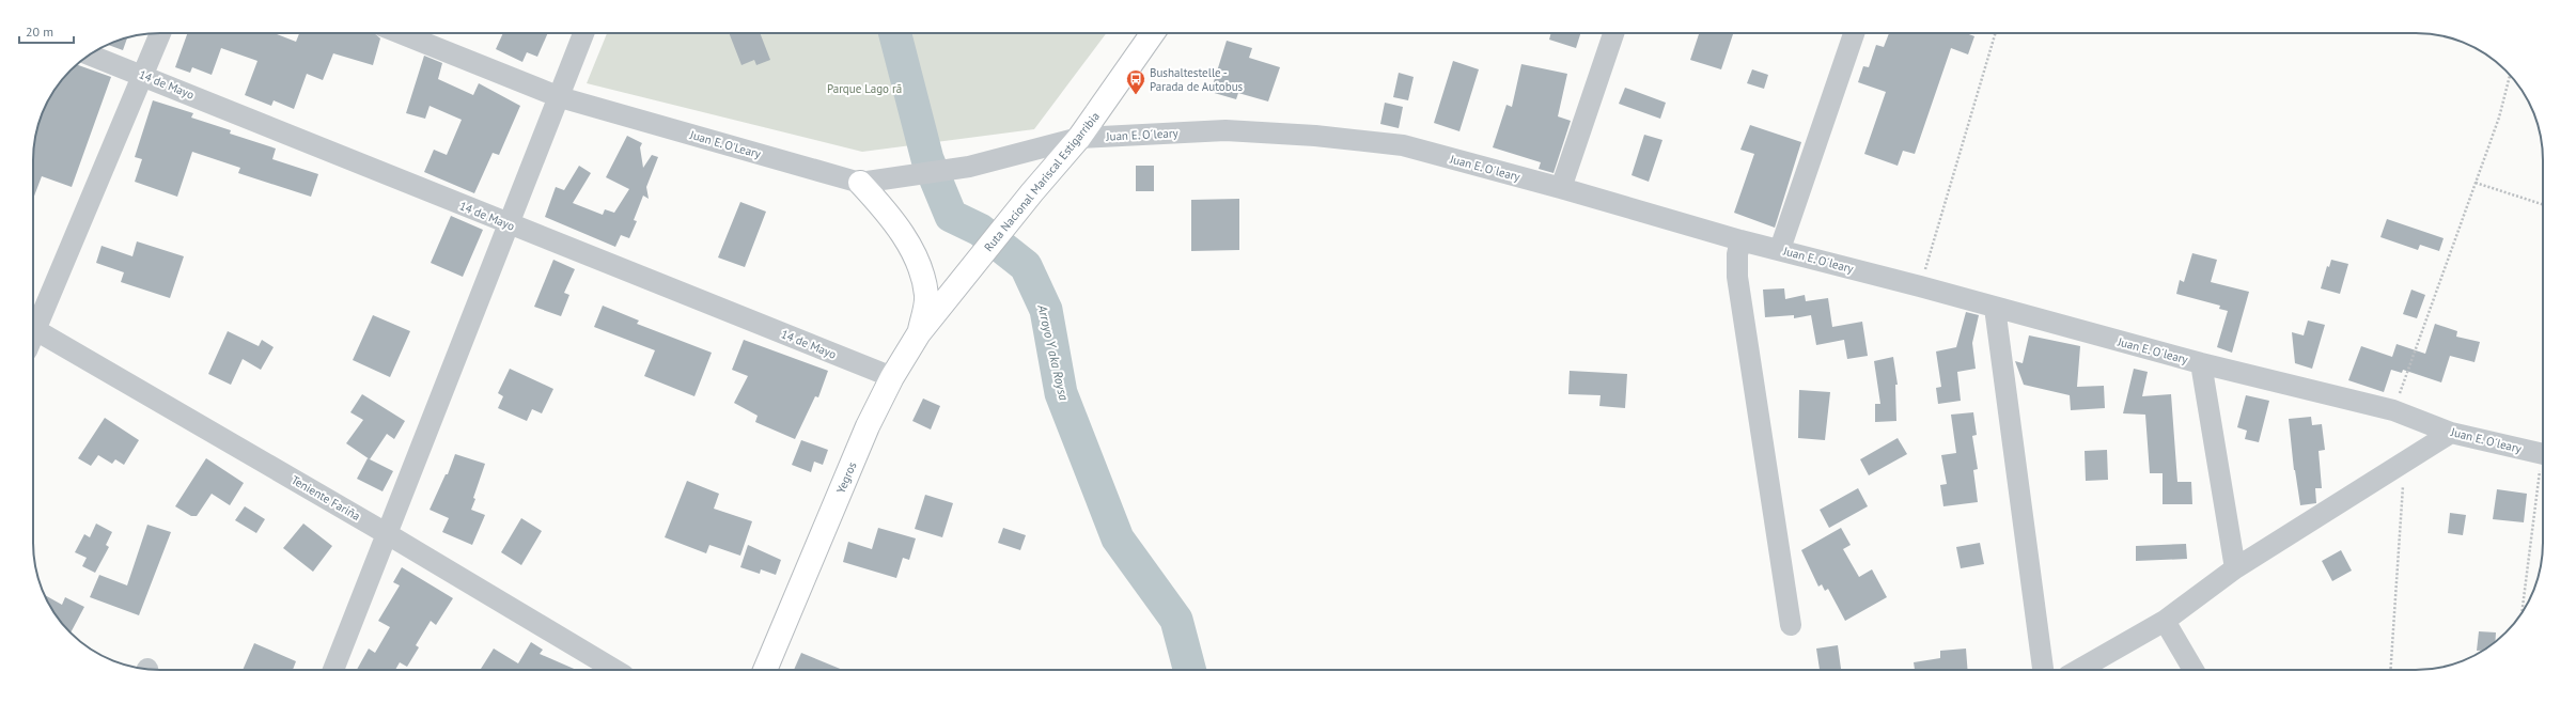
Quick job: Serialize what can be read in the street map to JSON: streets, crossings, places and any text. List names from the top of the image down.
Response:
{
  "streets": {
    "main road": ["Ruta Nacional Mariscal Estigarribia", "Yegros"],
    "street": [
      "14 de Mayo",
      "Juan E. O´leary",
      "Juan E. O'Leary",
      "Teniente Fariña"
    ]
  },
  "crossings": [
    ["14 de Mayo", "Yegros"],
    ["Juan E. O´leary", "Juan E. O'Leary"],
    ["Juan E. O´leary", "Ruta Nacional Mariscal Estigarribia"],
    ["Juan E. O'Leary", "Ruta Nacional Mariscal Estigarribia"],
    ["Ruta Nacional Mariscal Estigarribia", "Yegros"]
  ],
  "water": ["Arroyo Y aka Roysa"],
  "parks": ["Parque Lago rã"],
  "places": {
    "bus stop": ["Bushaltestelle - Parada de Autobus"]
  },
  "scale_bar": "20 m"
}
